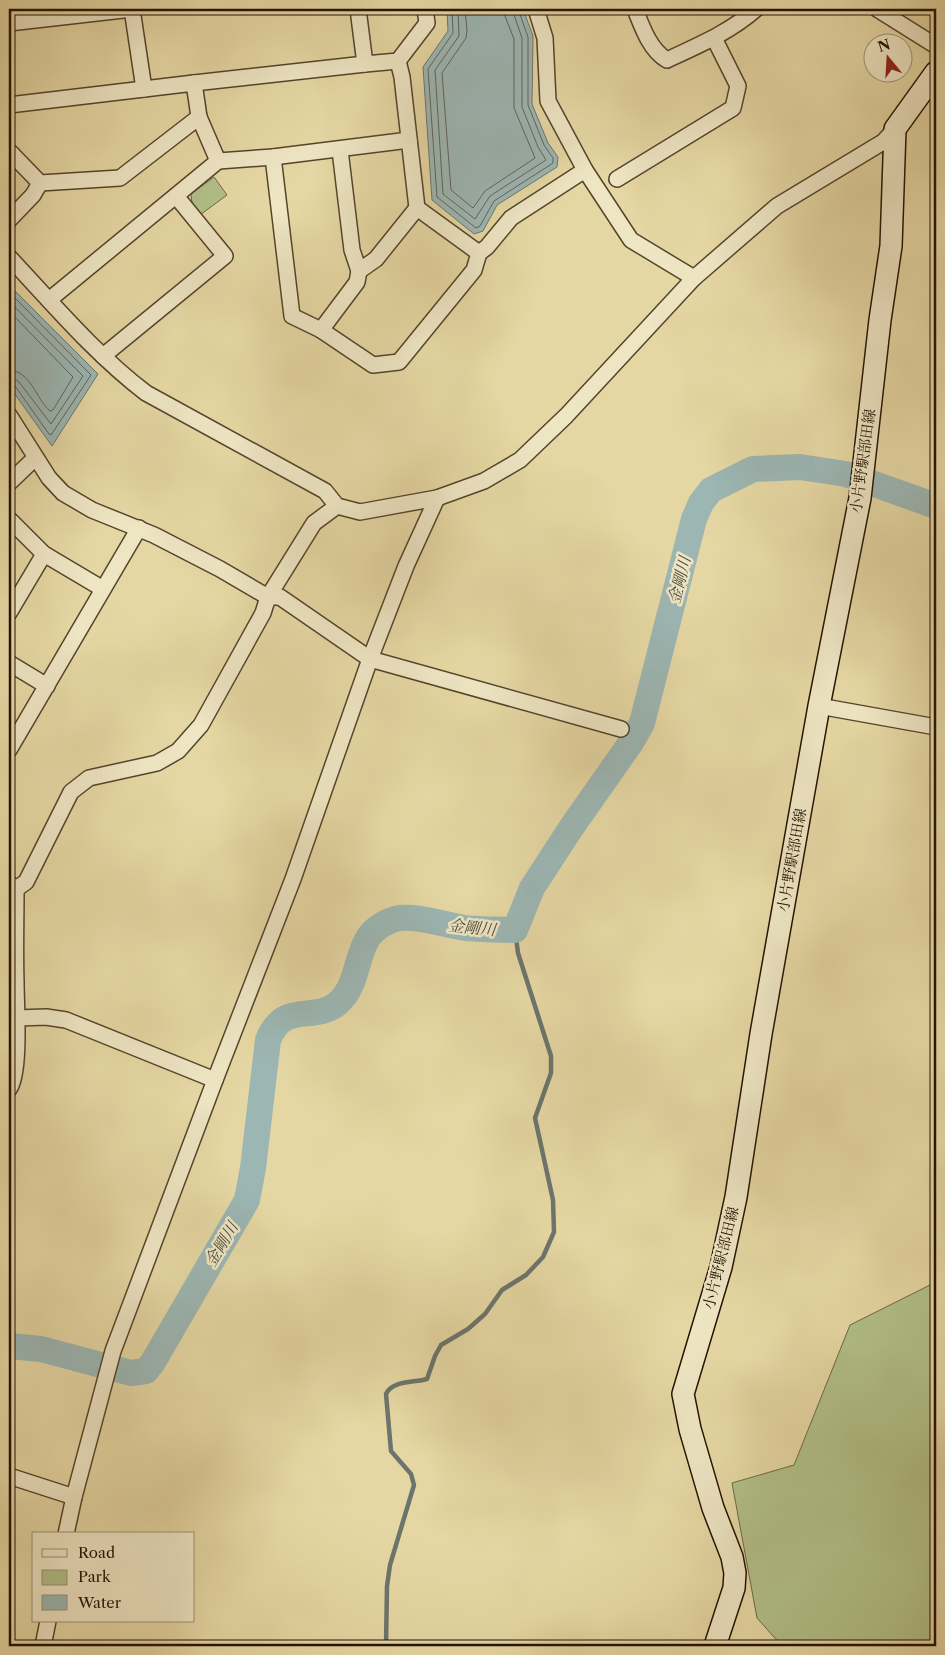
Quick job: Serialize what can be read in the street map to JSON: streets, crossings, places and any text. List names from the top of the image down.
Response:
{
  "streets": {
    "main road": ["小片野駅部田線"]
  },
  "water": ["金剛川"],
  "legend": ["Road", "Park", "Water"],
  "north": "top"
}
